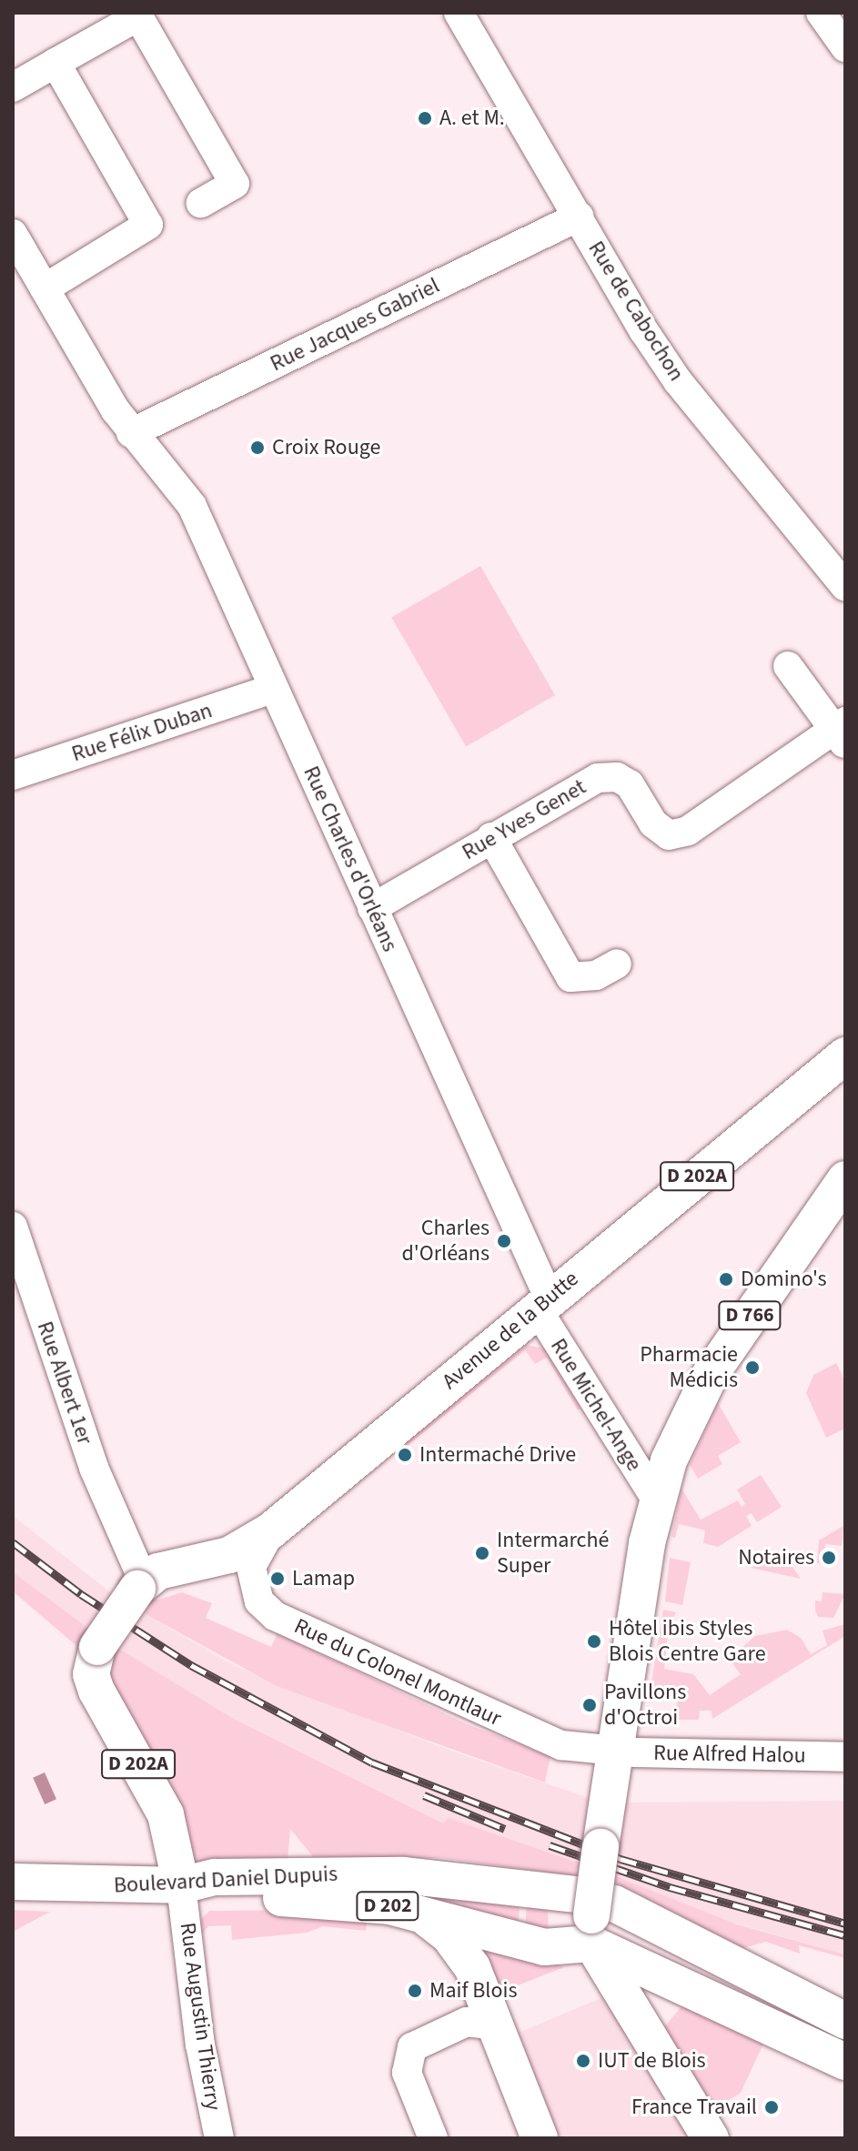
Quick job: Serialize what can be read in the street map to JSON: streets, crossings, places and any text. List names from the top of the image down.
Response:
{
  "streets": {
    "main road": [
      "D 202A",
      "D 766",
      "Avenue de la Butte",
      "Boulevard Daniel Dupuis",
      "D 202",
      "Rue Augustin Thierry"
    ],
    "street": [
      "Rue de Cabochon",
      "Rue Jacques Gabriel",
      "Rue Félix Duban",
      "Rue Yves Genet",
      "Rue Charles d'Orléans",
      "Rue Albert 1er",
      "Rue Michel-Ange",
      "Rue du Colonel Montlaur",
      "Rue Alfred Halou"
    ]
  },
  "crossings": [
    ["Rue de Cabochon", "Rue Jacques Gabriel"],
    ["Rue Jacques Gabriel", "Rue Charles d'Orléans"],
    ["Rue Félix Duban", "Rue Charles d'Orléans"],
    ["Rue Yves Genet", "Rue Charles d'Orléans"],
    ["Rue Charles d'Orléans", "Avenue de la Butte"],
    ["Rue Charles d'Orléans", "Rue Michel-Ange"],
    ["D 766", "Rue Michel-Ange"],
    ["D 766", "Rue du Colonel Montlaur"],
    ["D 766", "Rue Alfred Halou"],
    ["D 766", "D 202"],
    ["Avenue de la Butte", "Rue Albert 1er"],
    ["Avenue de la Butte", "Rue Michel-Ange"],
    ["Avenue de la Butte", "Rue du Colonel Montlaur"],
    ["Avenue de la Butte", "Rue Augustin Thierry"],
    ["Rue Albert 1er", "Rue Augustin Thierry"],
    ["Rue du Colonel Montlaur", "Rue Alfred Halou"],
    ["Boulevard Daniel Dupuis", "D 202"],
    ["Boulevard Daniel Dupuis", "Rue Augustin Thierry"],
    ["D 202", "Rue Augustin Thierry"]
  ],
  "places": [
    "A. et M.",
    "Croix Rouge",
    "Charles d'Orléans",
    "Domino's",
    "Pharmacie Médicis",
    "Intermaché Drive",
    "Intermarché Super",
    "Notaires",
    "Lamap",
    "Hôtel ibis Styles Blois Centre Gare",
    "Pavillons d'Octroi",
    "Maif Blois",
    "IUT de Blois",
    "France Travail"
  ]
}
